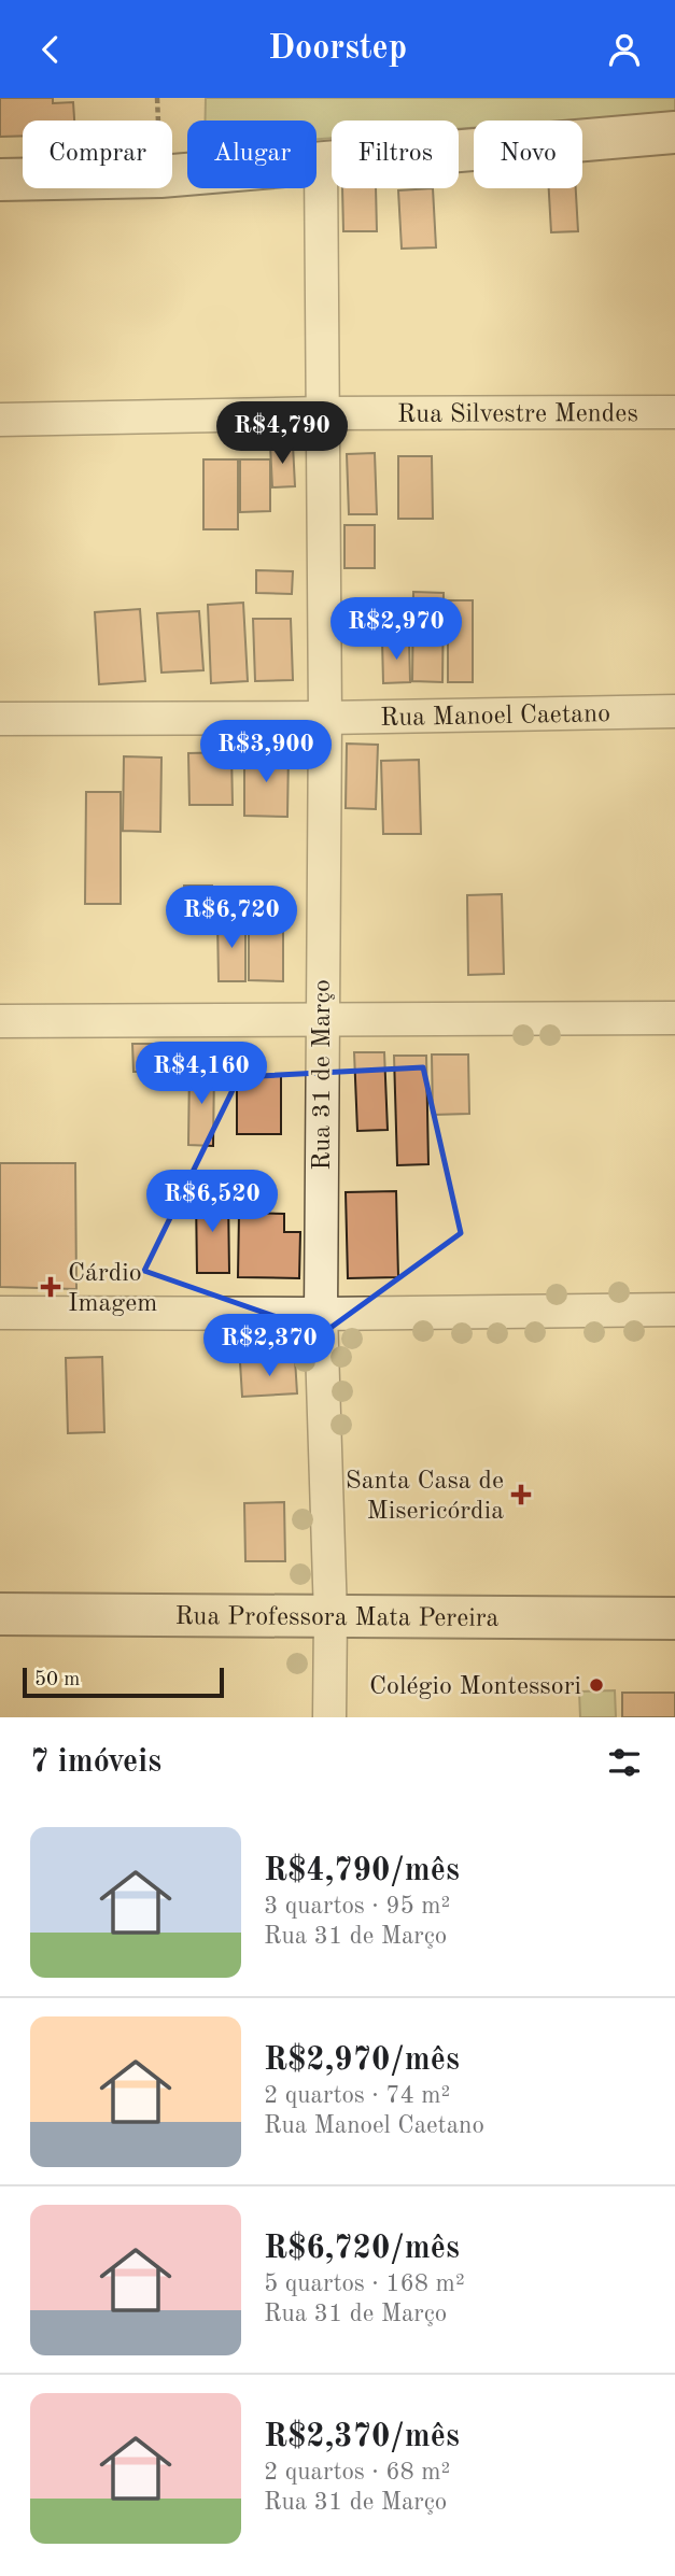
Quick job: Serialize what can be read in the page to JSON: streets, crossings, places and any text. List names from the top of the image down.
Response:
{
  "streets": {
    "street": [
      "Rua Silvestre Mendes",
      "Rua Manoel Caetano",
      "Rua 31 de Março",
      "Rua Professora Mata Pereira"
    ]
  },
  "crossings": [
    ["Rua Silvestre Mendes", "Rua 31 de Março"],
    ["Rua Manoel Caetano", "Rua 31 de Março"],
    ["Rua 31 de Março", "Rua Professora Mata Pereira"]
  ],
  "places": {
    "health": ["Cárdio Imagem", "Santa Casa de Misericórdia"],
    "other": ["Colégio Montessori"]
  },
  "scale_bar": "50 m",
  "page": {
    "header": "Doorstep",
    "chip": [
      "Comprar",
      "Alugar",
      "Filtros",
      "Novo"
    ],
    "price": [
      "R$4,790",
      "R$2,970",
      "R$3,900",
      "R$6,720",
      "R$4,160",
      "R$6,520",
      "R$2,370"
    ],
    "scale": "50 m",
    "heading": "7 imóveis",
    "list": [
      {
        "name": "R$4,790/mês",
        "note": "3 quartos · 95 m² · Rua 31 de Março"
      },
      {
        "name": "R$2,970/mês",
        "note": "2 quartos · 74 m² · Rua Manoel Caetano"
      },
      {
        "name": "R$6,720/mês",
        "note": "5 quartos · 168 m² · Rua 31 de Março"
      },
      {
        "name": "R$2,370/mês",
        "note": "2 quartos · 68 m² · Rua 31 de Março"
      }
    ]
  }
}
